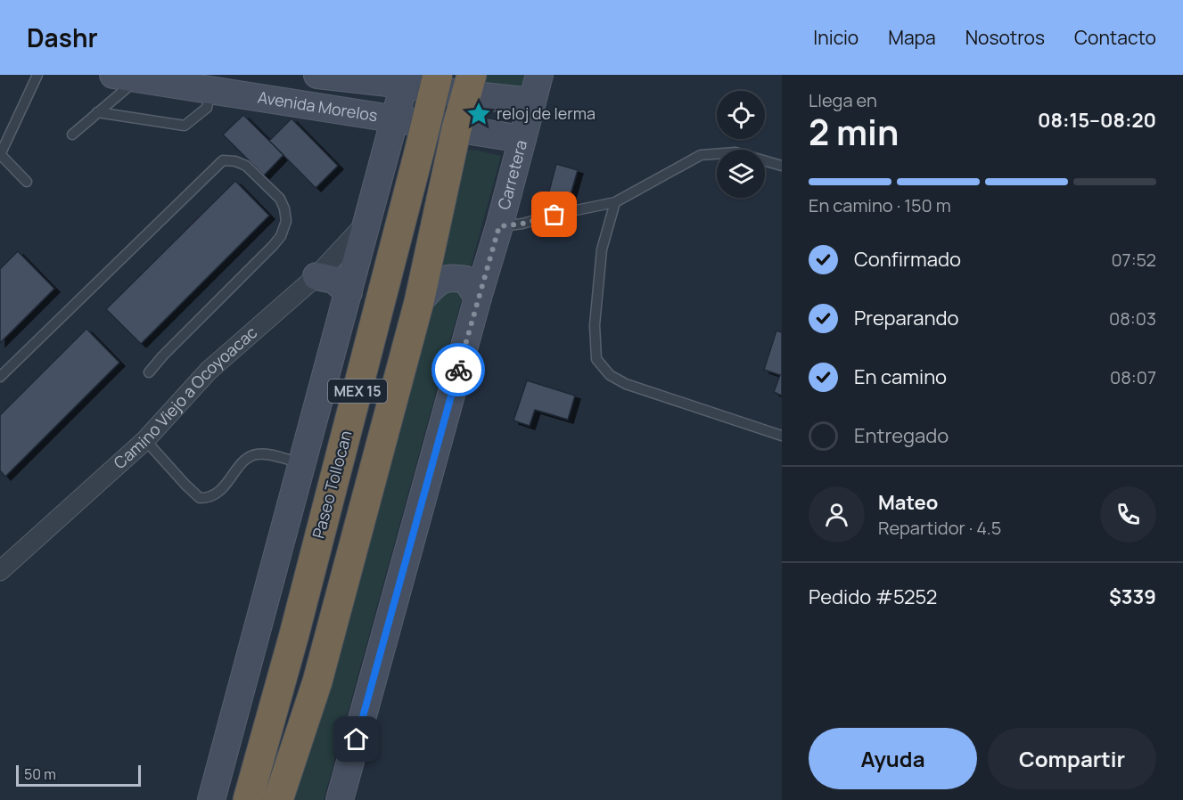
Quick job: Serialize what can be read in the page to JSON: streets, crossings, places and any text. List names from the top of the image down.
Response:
{
  "streets": {
    "highway": ["MEX 15", "Paseo Tollocan"],
    "main road": ["Avenida Morelos", "Carretera"],
    "street": ["Camino Viejo a Ocoyoacac"]
  },
  "crossings": [
    ["Avenida Morelos", "Carretera"]
  ],
  "places": {
    "place": ["reloj de lerma"]
  },
  "scale_bar": "50 m",
  "page": {
    "header": "Dashr",
    "nav": [
      "Inicio",
      "Mapa",
      "Nosotros",
      "Contacto"
    ],
    "heading": ["2 min", "Llega en", "08:15–08:20"],
    "panel": [
      "Mateo",
      "Repartidor · 4.5",
      "Pedido #5252",
      "$339"
    ],
    "bar": "En camino · 150 m",
    "list": [
      ["Confirmado", "07:52"],
      ["Preparando", "08:03"],
      ["En camino", "08:07"],
      "Entregado"
    ],
    "buttons": ["Ayuda", "Compartir"],
    "scale": "50 m"
  }
}
